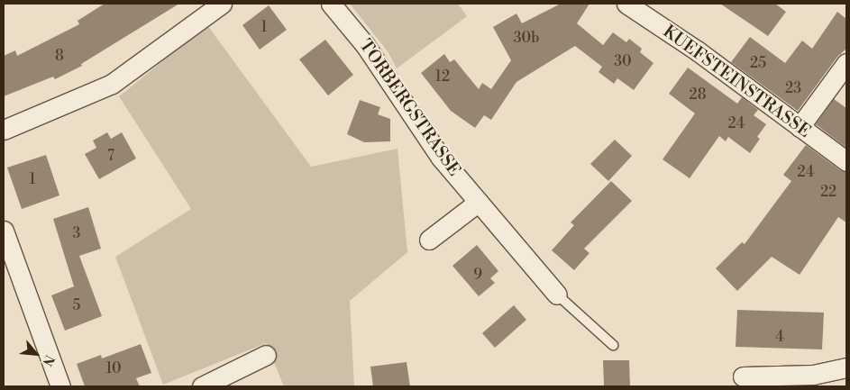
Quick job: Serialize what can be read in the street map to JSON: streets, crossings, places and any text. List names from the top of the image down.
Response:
{
  "streets": {
    "street": ["KUEFSTEINSTRASSE", "TORBERGSTRASSE"]
  },
  "house_numbers": [
    "1",
    "30b",
    "8",
    "30",
    "25",
    "12",
    "23",
    "28",
    "24",
    "7",
    "24",
    "1",
    "22",
    "3",
    "9",
    "5",
    "4",
    "10"
  ],
  "north": "bottom right"
}
